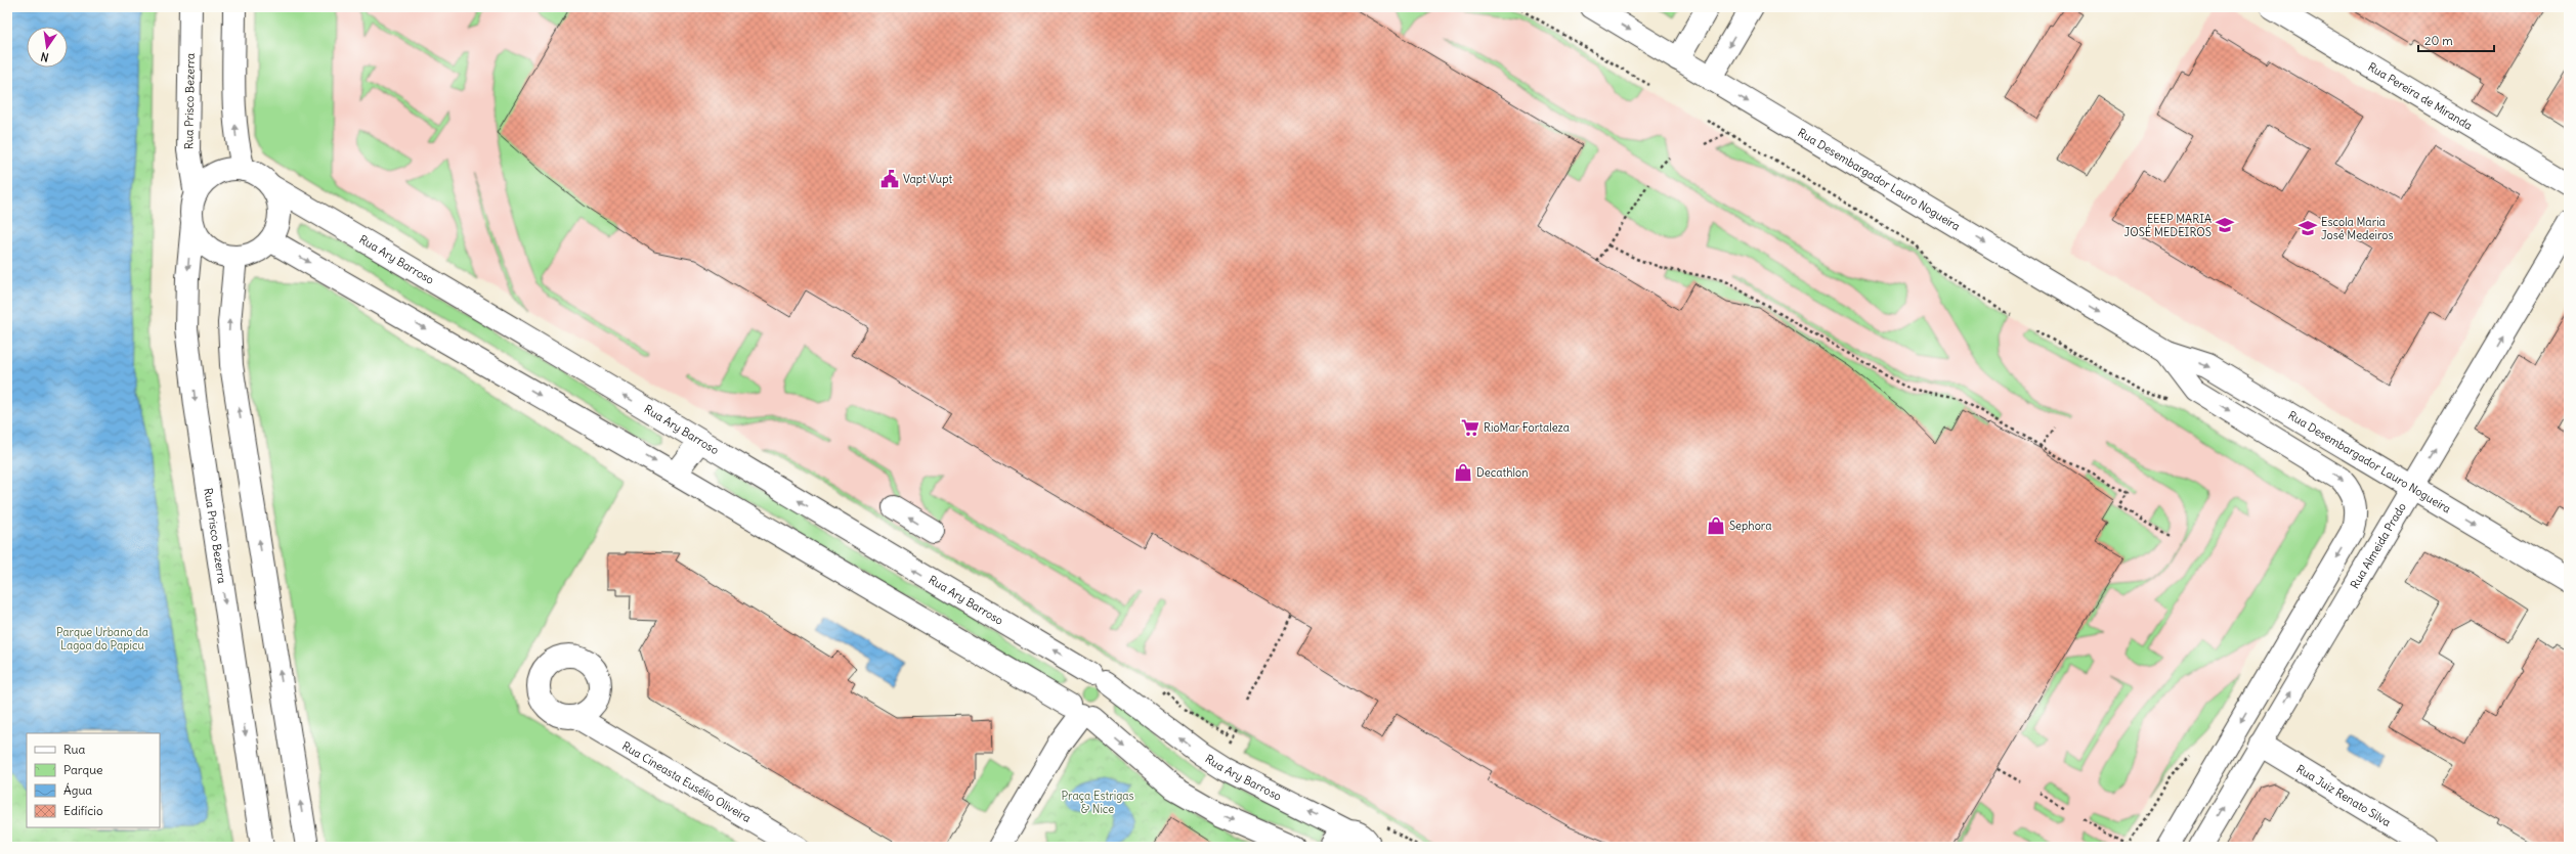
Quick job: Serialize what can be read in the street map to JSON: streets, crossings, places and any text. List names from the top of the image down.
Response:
{
  "streets": {
    "street": [
      "Rua Pereira de Miranda",
      "Rua Prisco Bezerra",
      "Rua Desembargador Lauro Nogueira",
      "Rua Ary Barroso",
      "Rua Almeida Prado",
      "Rua Cineasta Eusélio Oliveira",
      "Rua Juiz Renato Silva"
    ]
  },
  "crossings": [
    ["Rua Prisco Bezerra", "Rua Ary Barroso"],
    ["Rua Desembargador Lauro Nogueira", "Rua Almeida Prado"],
    ["Rua Almeida Prado", "Rua Juiz Renato Silva"]
  ],
  "one_way": ["Rua Desembargador Lauro Nogueira", "Rua Almeida Prado"],
  "parks": ["Parque Urbano da Lagoa do Papicu", "Praça Estrigas & Nice"],
  "places": {
    "public building": ["Vapt Vupt"],
    "school or university": ["EEEP MARIA JOSÉ MEDEIROS", "Escola Maria José Medeiros"],
    "supermarket": ["RioMar Fortaleza"],
    "shop": ["Decathlon", "Sephora"]
  },
  "legend": [
    "Rua",
    "Parque",
    "Água",
    "Edifício"
  ],
  "scale_bar": "20 m",
  "north": "bottom"
}
